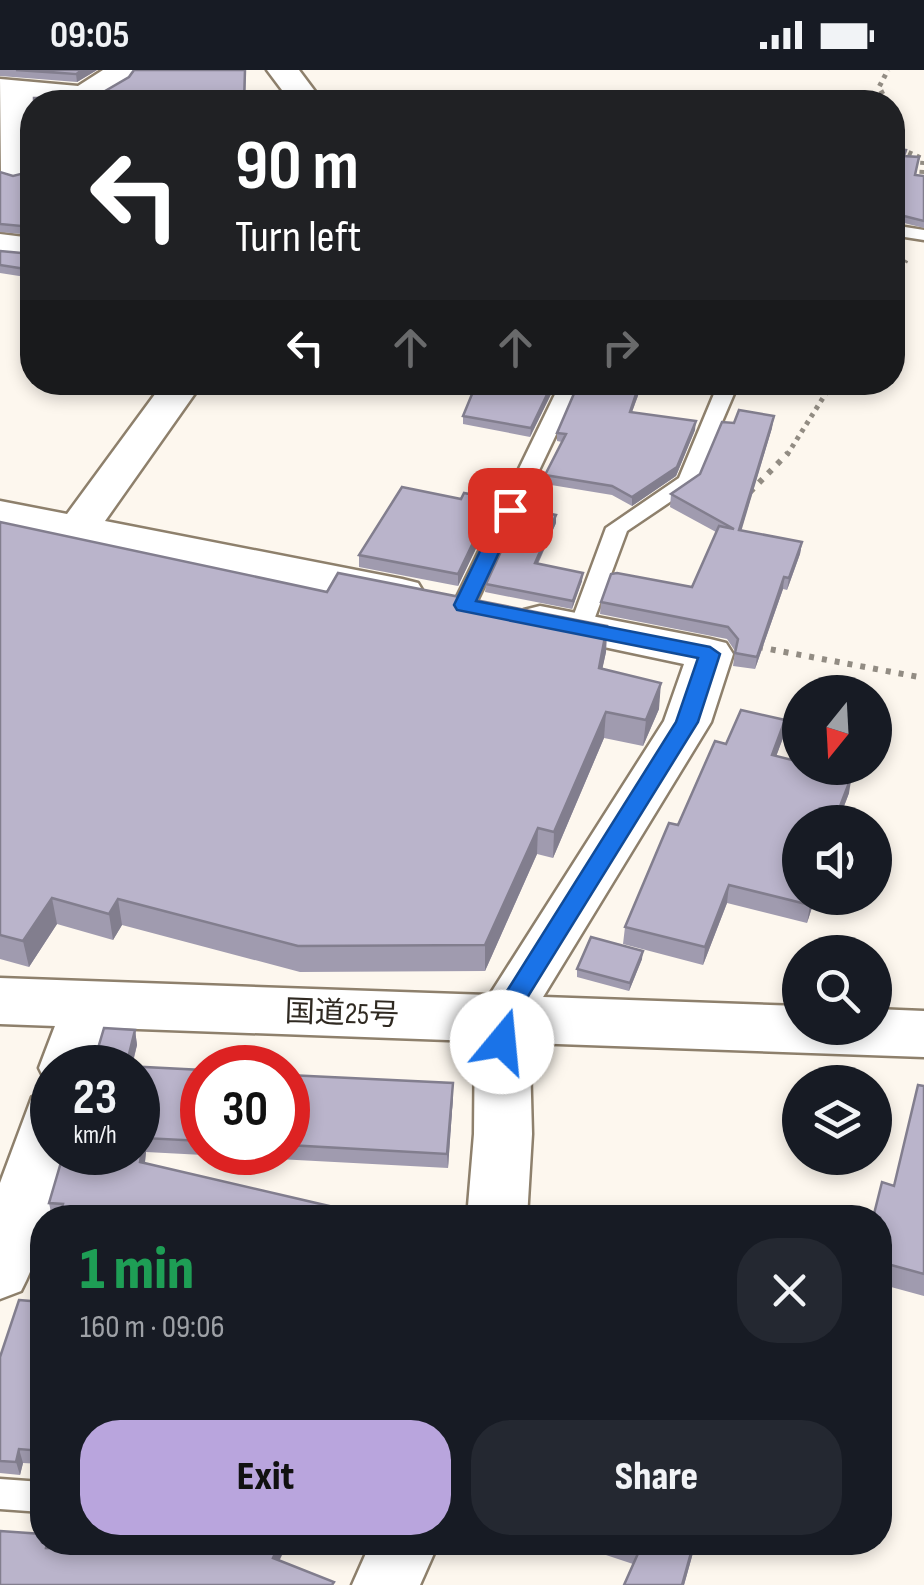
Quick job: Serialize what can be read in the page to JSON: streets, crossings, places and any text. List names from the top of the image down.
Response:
{
  "streets": {
    "highway": ["国道25号"]
  },
  "north": "bottom",
  "page": {
    "status": "09:05",
    "turn": ["90 m", "Turn left"],
    "speed": "23 km/h",
    "limit": "30",
    "heading": ["1 min", "160 m · 09:06"],
    "buttons": ["Exit", "Share"]
  }
}
